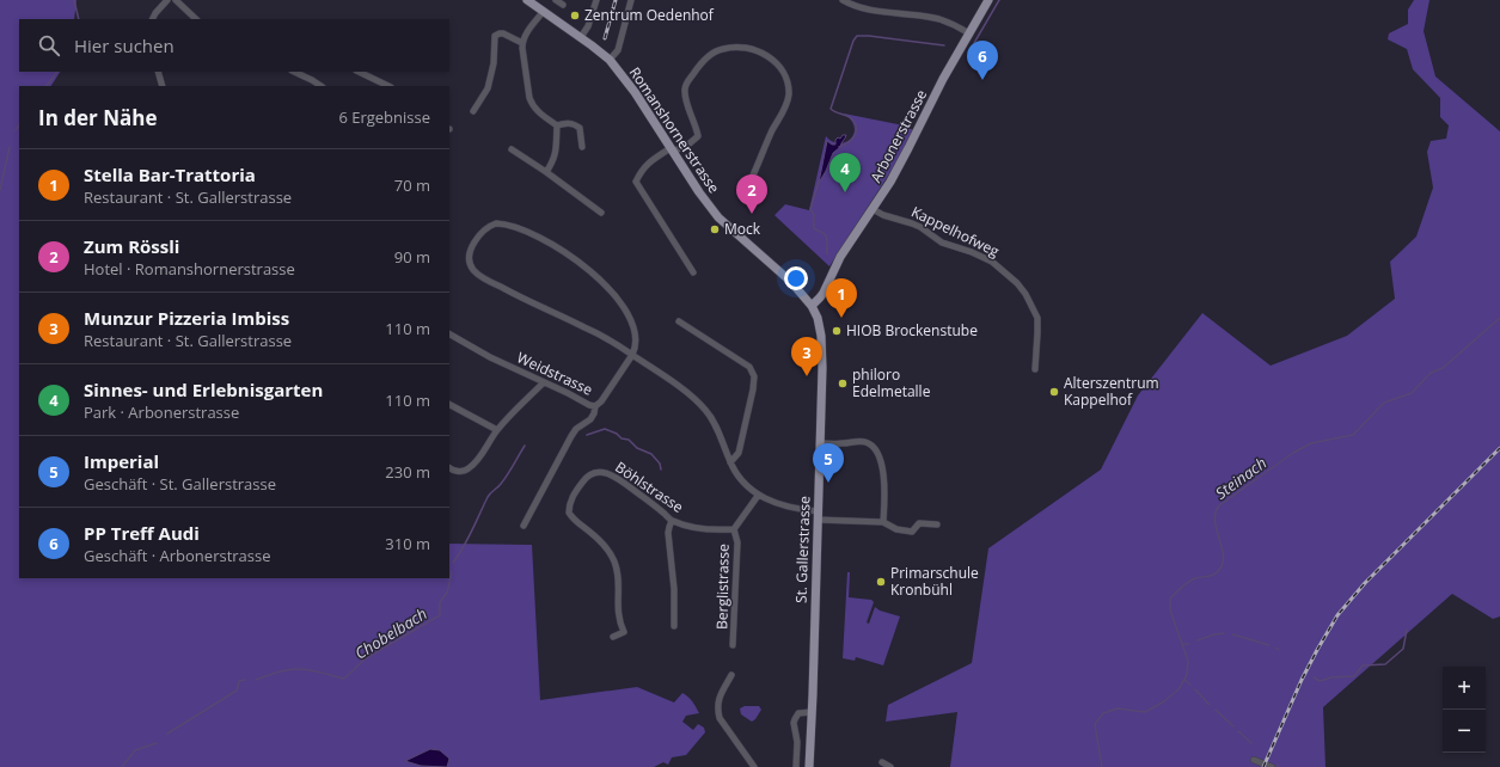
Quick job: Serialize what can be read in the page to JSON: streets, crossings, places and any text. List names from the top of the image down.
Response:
{
  "streets": {
    "main road": ["Romanshornerstrasse", "Arbonerstrasse", "St. Gallerstrasse"],
    "street": [
      "Kappelhofweg",
      "Weidstrasse",
      "Böhlstrasse",
      "Berglistrasse"
    ]
  },
  "crossings": [
    ["Romanshornerstrasse", "Arbonerstrasse"],
    ["Romanshornerstrasse", "St. Gallerstrasse"],
    ["Arbonerstrasse", "Kappelhofweg"],
    ["Arbonerstrasse", "St. Gallerstrasse"],
    ["Böhlstrasse", "Berglistrasse"]
  ],
  "water": ["Steinach", "Chobelbach"],
  "places": [
    "Zentrum Oedenhof",
    "Mock",
    "HIOB Brockenstube",
    "philoro Edelmetalle",
    "Alterszentrum Kappelhof",
    "Primarschule Kronbühl"
  ],
  "page": {
    "search": "Hier suchen",
    "pins": [
      "6",
      "4",
      "2",
      "1",
      "3",
      "5"
    ],
    "heading": ["In der Nähe", "6 Ergebnisse"],
    "list": [
      {
        "mark": "1",
        "name": "Stella Bar-Trattoria",
        "note": "Restaurant · St. Gallerstrasse",
        "value": "70 m"
      },
      {
        "mark": "2",
        "name": "Zum Rössli",
        "note": "Hotel · Romanshornerstrasse",
        "value": "90 m"
      },
      {
        "mark": "3",
        "name": "Munzur Pizzeria Imbiss",
        "note": "Restaurant · St. Gallerstrasse",
        "value": "110 m"
      },
      {
        "mark": "4",
        "name": "Sinnes- und Erlebnisgarten",
        "note": "Park · Arbonerstrasse",
        "value": "110 m"
      },
      {
        "mark": "5",
        "name": "Imperial",
        "note": "Geschäft · St. Gallerstrasse",
        "value": "230 m"
      },
      {
        "mark": "6",
        "name": "PP Treff Audi",
        "note": "Geschäft · Arbonerstrasse",
        "value": "310 m"
      }
    ],
    "map_buttons": ["+", "−"]
  }
}
